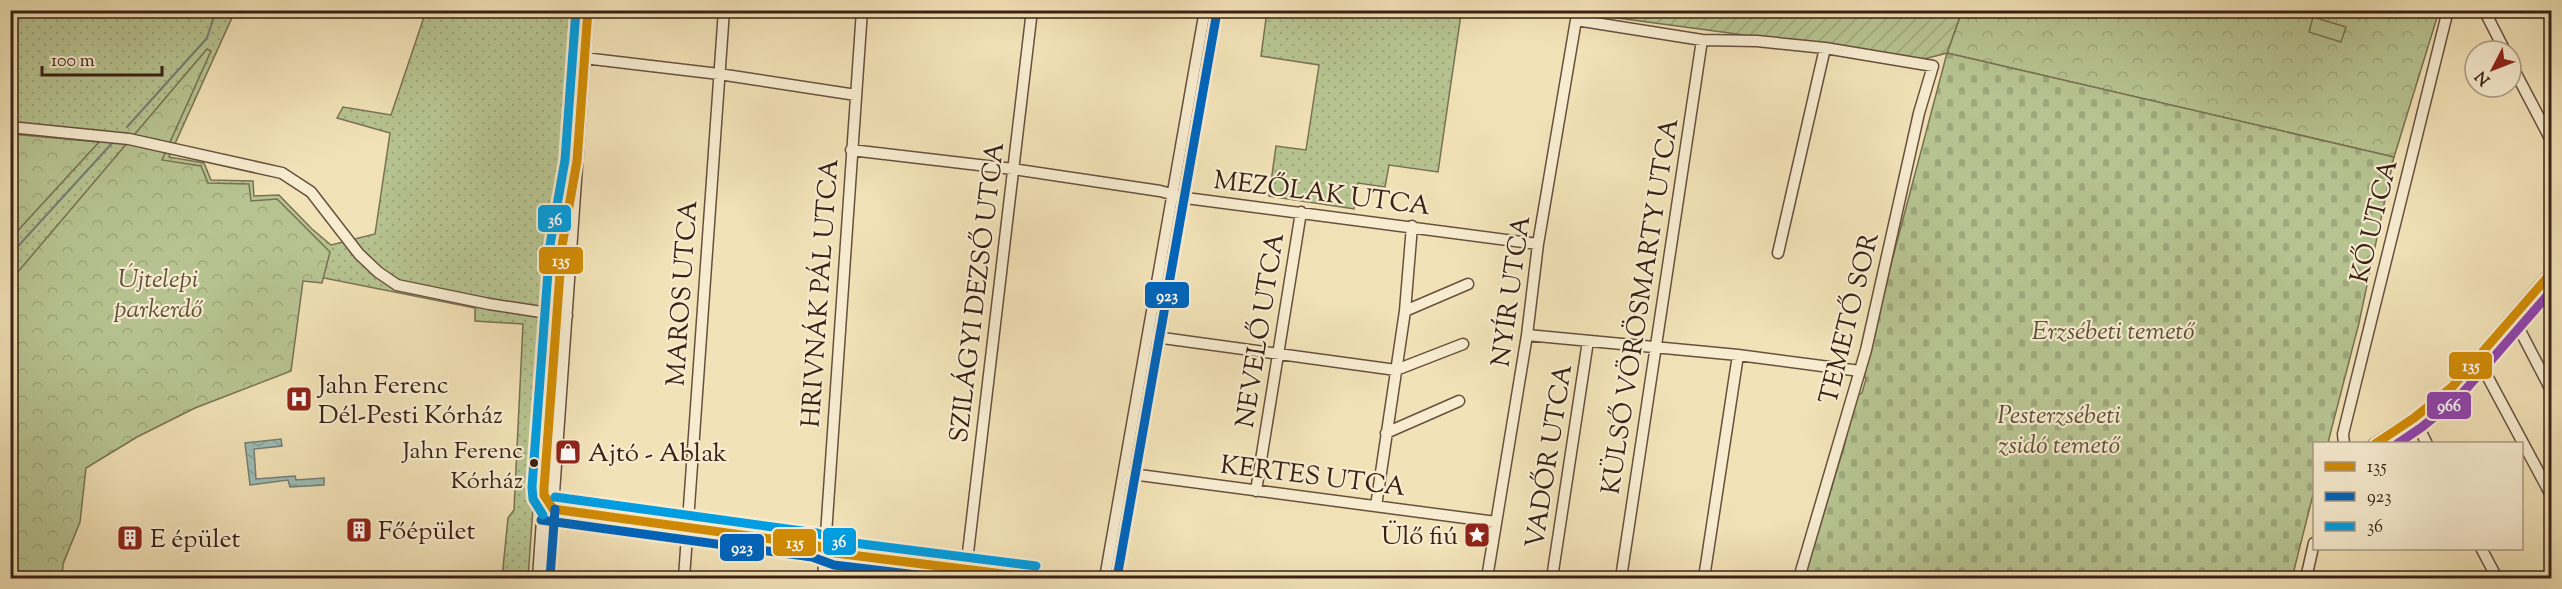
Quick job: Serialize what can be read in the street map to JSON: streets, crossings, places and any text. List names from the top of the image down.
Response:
{
  "streets": {
    "street": [
      "MEZŐLAK UTCA",
      "KŐ UTCA",
      "NYÍR UTCA",
      "SZILÁGYI DEZSŐ UTCA",
      "MAROS UTCA",
      "HRIVNÁK PÁL UTCA",
      "KÜLSŐ VÖRÖSMARTY UTCA",
      "TEMETŐ SOR",
      "NEVELŐ UTCA",
      "VADŐR UTCA",
      "KERTES UTCA"
    ]
  },
  "crossings": [
    ["MEZŐLAK UTCA", "NYÍR UTCA"],
    ["MEZŐLAK UTCA", "SZILÁGYI DEZSŐ UTCA"],
    ["MEZŐLAK UTCA", "HRIVNÁK PÁL UTCA"],
    ["MEZŐLAK UTCA", "NEVELŐ UTCA"],
    ["NYÍR UTCA", "KERTES UTCA"],
    ["NEVELŐ UTCA", "KERTES UTCA"]
  ],
  "parks": ["Újtelepi parkerdő", "Erzsébeti temető", "Pesterzsébeti zsidó temető"],
  "places": {
    "hospital": ["Jahn Ferenc Dél-Pesti Kórház"],
    "shop": ["Ajtó - Ablak"],
    "other": ["Jahn Ferenc Kórház"],
    "building": ["Főépület", "E épület"],
    "place": ["Ülő fiú"]
  },
  "lines": [
    "transit line 135",
    "transit line 36",
    "transit line 923",
    "transit line 966"
  ],
  "legend": ["135", "923", "36"],
  "scale_bar": "100 m",
  "north": "bottom left"
}
